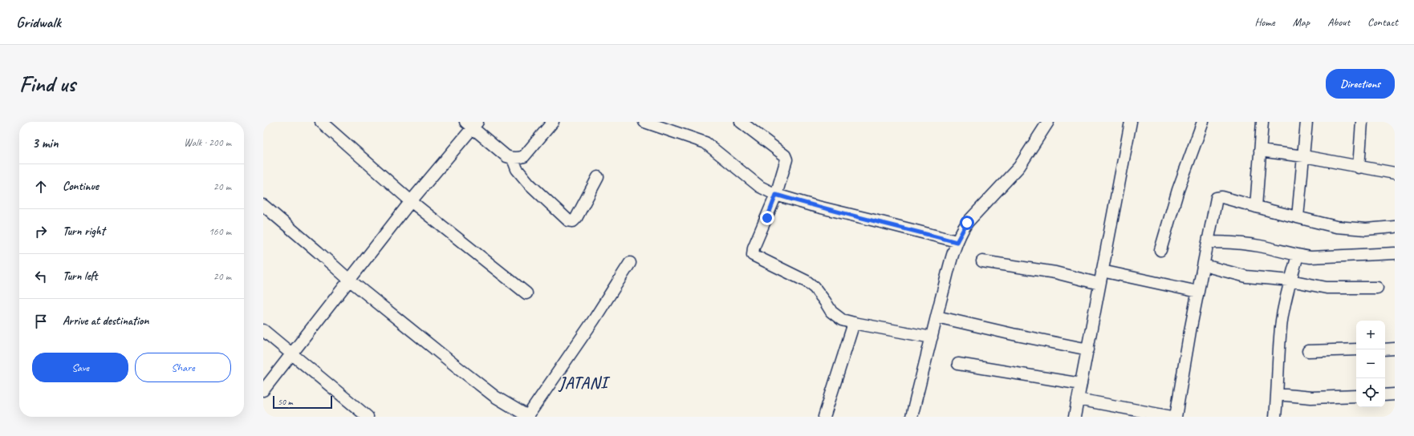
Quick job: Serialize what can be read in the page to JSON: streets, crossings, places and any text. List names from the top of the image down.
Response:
{
  "districts": ["JATANI"],
  "scale_bar": "50 m",
  "page": {
    "header": "Gridwalk",
    "nav": [
      "Home",
      "Map",
      "About",
      "Contact"
    ],
    "buttons": [
      "Directions",
      ["Save", "Share"]
    ],
    "title": "Find us",
    "heading": ["3 min", "Walk · 200 m"],
    "list": [
      ["Continue", "20 m"],
      ["Turn right", "160 m"],
      ["Turn left", "20 m"],
      "Arrive at destination"
    ],
    "map_buttons": ["+", "−"],
    "scale": "50 m"
  }
}
